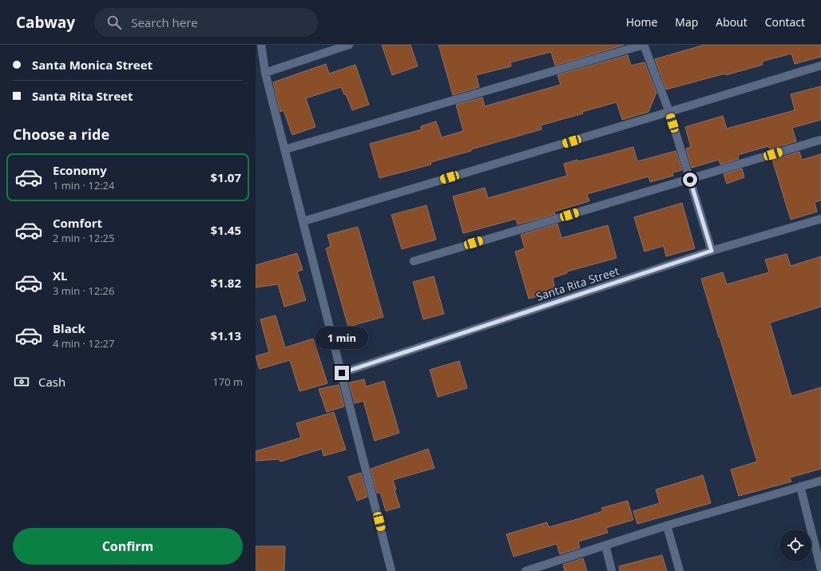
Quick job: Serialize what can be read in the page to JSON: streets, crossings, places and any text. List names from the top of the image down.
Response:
{
  "streets": {
    "street": ["Santa Rita Street"]
  },
  "page": {
    "header": "Cabway",
    "search": "Search here",
    "nav": [
      "Home",
      "Map",
      "About",
      "Contact"
    ],
    "banner": ["Santa Monica Street", "Santa Rita Street"],
    "heading": "Choose a ride",
    "list": [
      {
        "name": "Economy",
        "note": "1 min · 12:24",
        "value": "$1.07"
      },
      {
        "name": "Comfort",
        "note": "2 min · 12:25",
        "value": "$1.45"
      },
      {
        "name": "XL",
        "note": "3 min · 12:26",
        "value": "$1.82"
      },
      {
        "name": "Black",
        "note": "4 min · 12:27",
        "value": "$1.13"
      }
    ],
    "bubble": "1 min",
    "pay": ["Cash", "170 m"],
    "buttons": "Confirm"
  }
}
